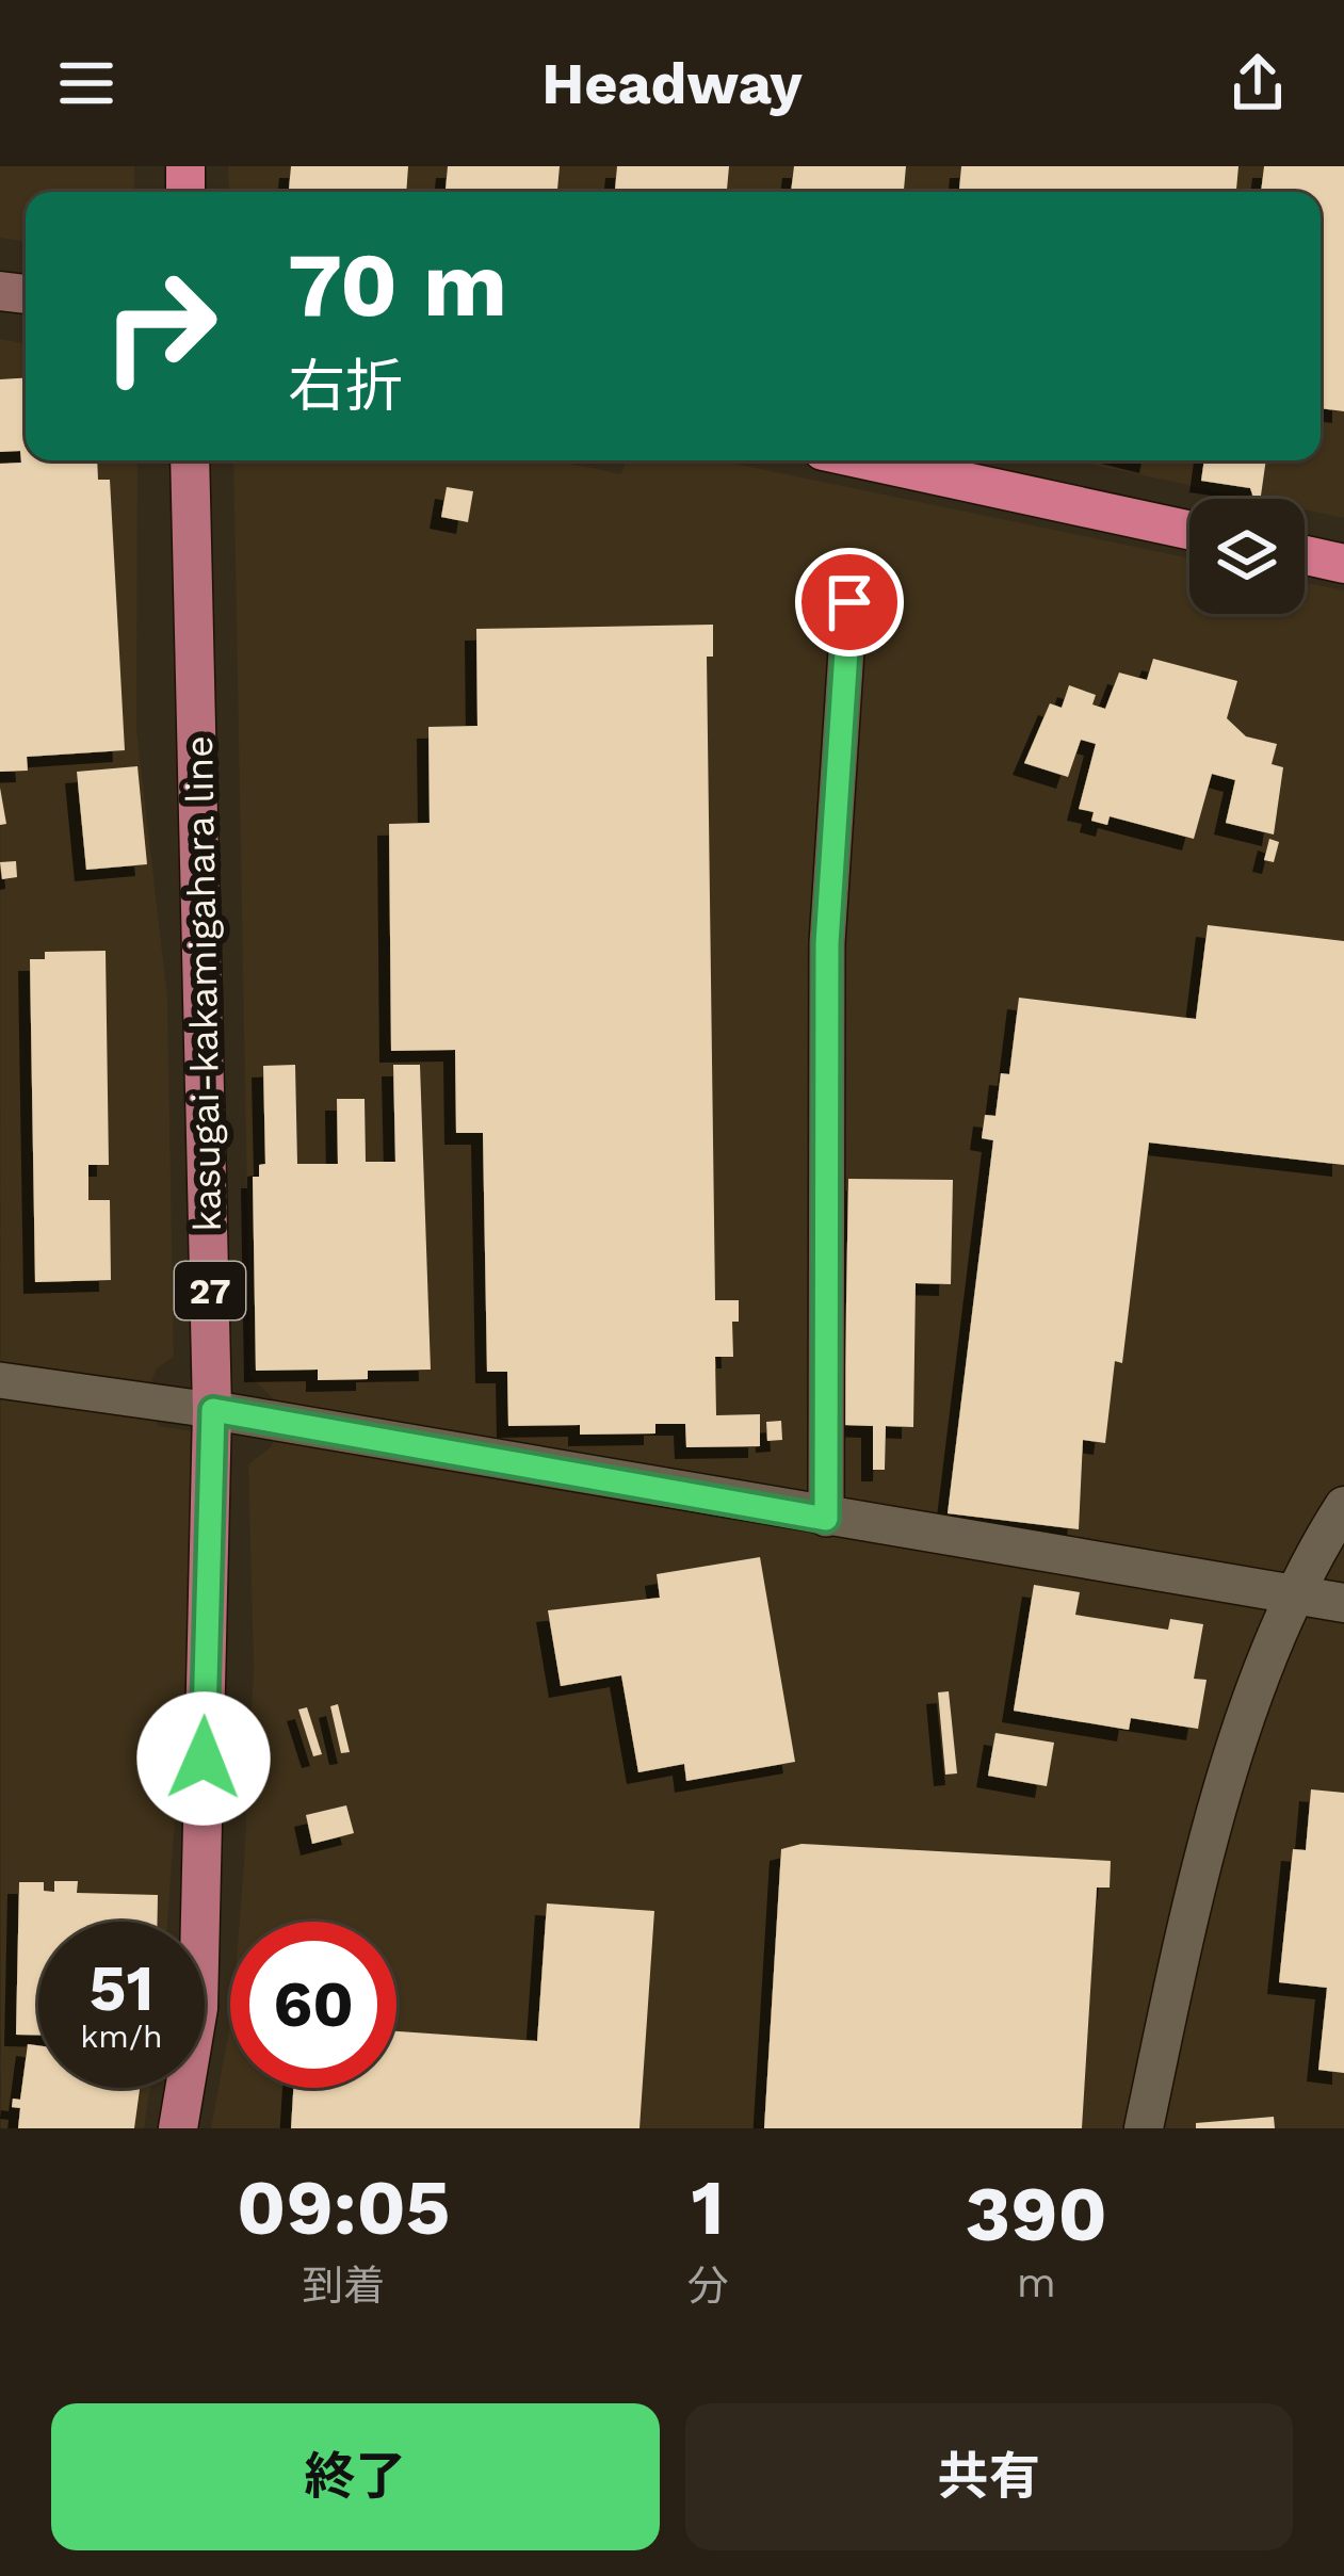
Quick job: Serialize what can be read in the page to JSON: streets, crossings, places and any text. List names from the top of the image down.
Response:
{
  "streets": {
    "main road": ["kasugai-kakamigahara line", "27"]
  },
  "page": {
    "header": "Headway",
    "turn": ["70 m", "右折"],
    "speed": "51 km/h",
    "limit": "60",
    "eta": [
      "09:05",
      "到着",
      "1",
      "分",
      "390",
      "m"
    ],
    "buttons": ["終了", "共有"]
  }
}
